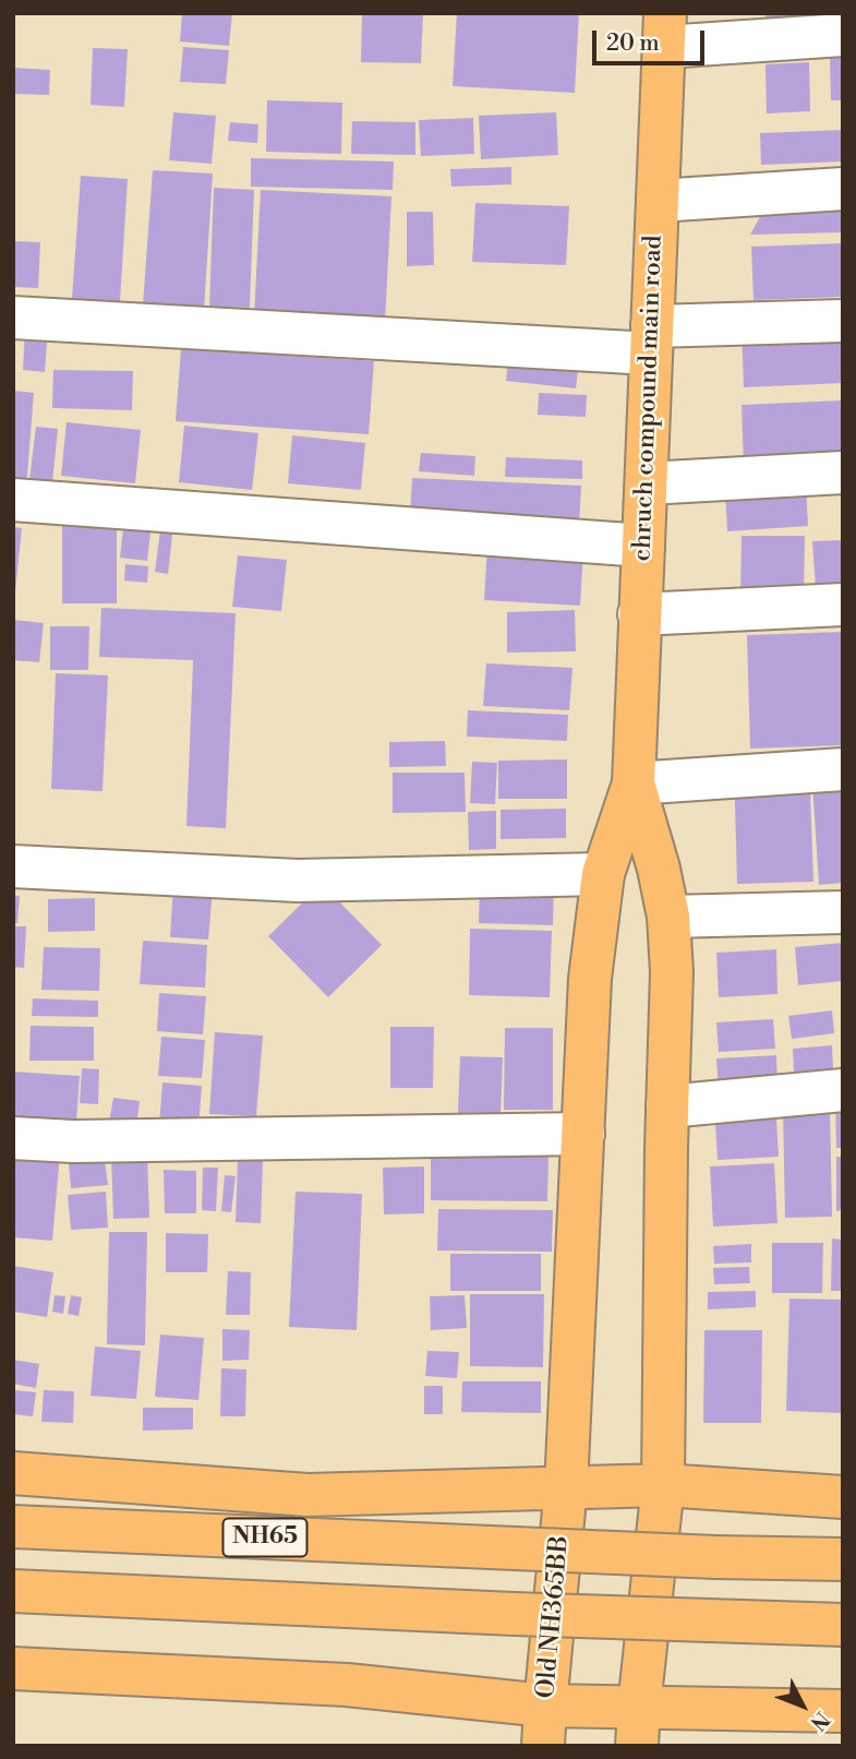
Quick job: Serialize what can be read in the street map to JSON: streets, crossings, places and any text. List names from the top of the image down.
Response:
{
  "streets": {
    "main road": ["chruch compound main road", "NH65", "Old NH365BB"]
  },
  "crossings": [
    ["chruch compound main road", "Old NH365BB"]
  ],
  "scale_bar": "20 m",
  "north": "bottom right"
}
